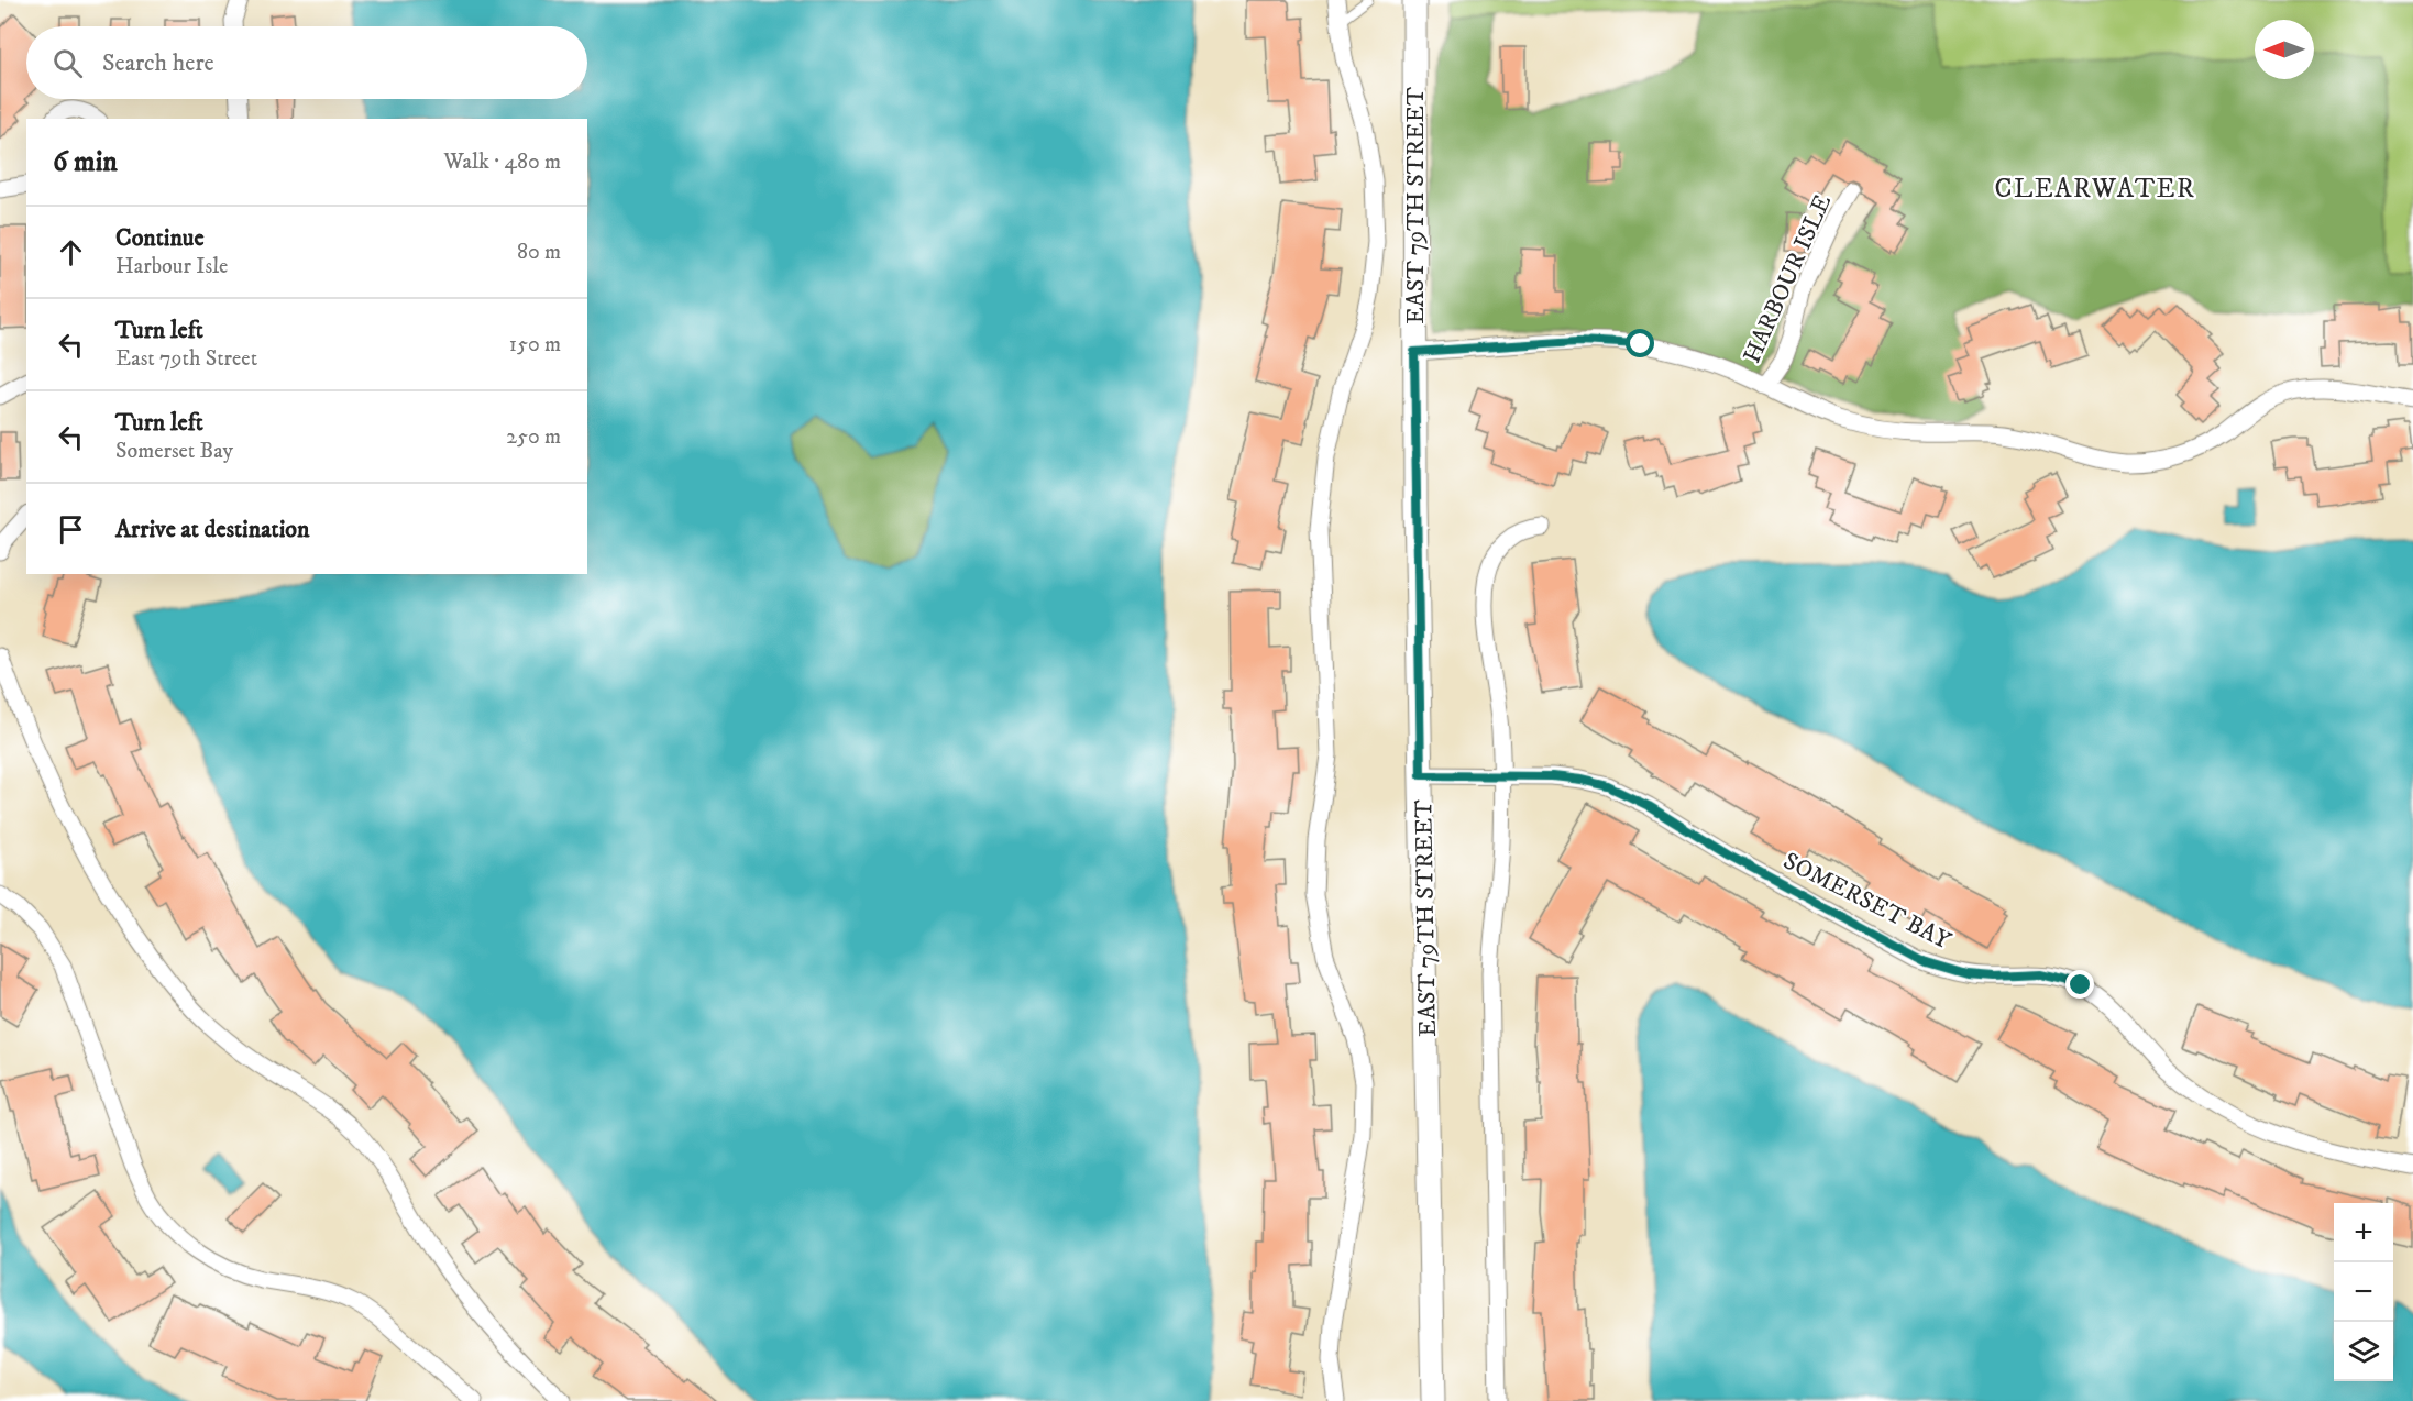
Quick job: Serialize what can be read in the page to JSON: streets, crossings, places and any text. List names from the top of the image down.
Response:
{
  "streets": {
    "street": ["EAST 79TH STREET", "HARBOUR ISLE", "SOMERSET BAY"]
  },
  "crossings": [
    ["EAST 79TH STREET", "HARBOUR ISLE"],
    ["EAST 79TH STREET", "SOMERSET BAY"]
  ],
  "districts": ["CLEARWATER"],
  "north": "left",
  "page": {
    "search": "Search here",
    "heading": ["6 min", "Walk · 480 m"],
    "list": [
      ["Continue", "Harbour Isle", "80 m"],
      ["Turn left", "East 79th Street", "150 m"],
      ["Turn left", "Somerset Bay", "250 m"],
      "Arrive at destination"
    ],
    "map_buttons": ["+", "−"]
  }
}
